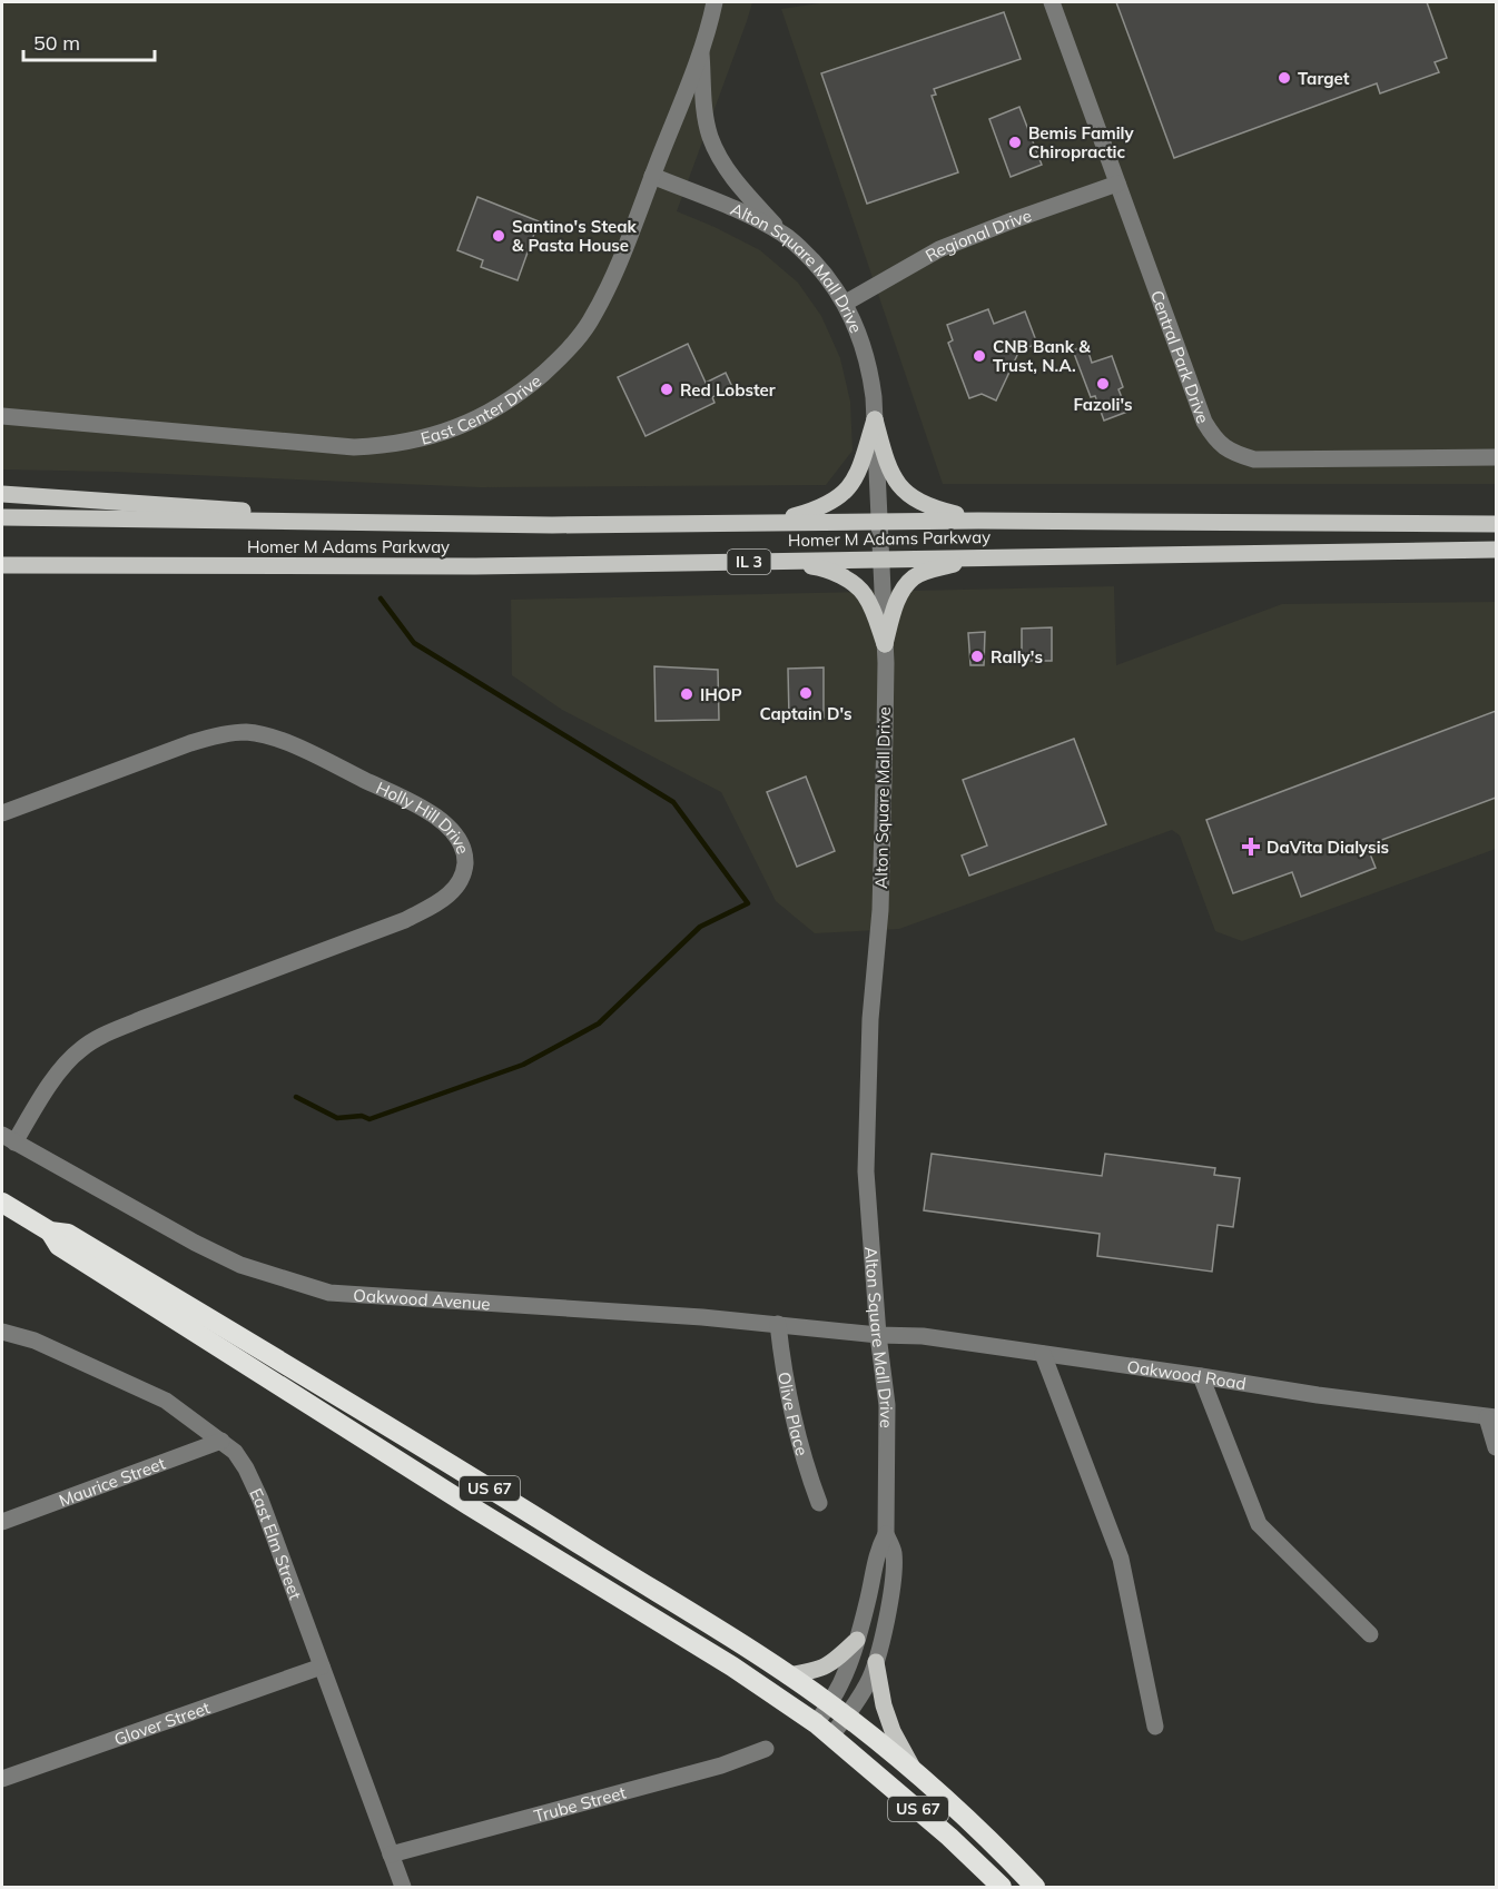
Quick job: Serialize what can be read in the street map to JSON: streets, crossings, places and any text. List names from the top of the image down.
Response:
{
  "streets": {
    "highway": ["US 67"],
    "main road": ["Homer M Adams Parkway", "IL 3"],
    "street": [
      "Regional Drive",
      "Alton Square Mall Drive",
      "Central Park Drive",
      "East Center Drive",
      "Holly Hill Drive",
      "Oakwood Avenue",
      "Oakwood Road",
      "Olive Place",
      "Maurice Street",
      "East Elm Street",
      "Glover Street",
      "Trube Street"
    ]
  },
  "crossings": [
    ["Regional Drive", "Alton Square Mall Drive"],
    ["Regional Drive", "Central Park Drive"],
    ["Alton Square Mall Drive", "East Center Drive"],
    ["Alton Square Mall Drive", "Homer M Adams Parkway"],
    ["Alton Square Mall Drive", "Oakwood Avenue"],
    ["Alton Square Mall Drive", "Oakwood Road"],
    ["Alton Square Mall Drive", "US 67"],
    ["Holly Hill Drive", "Oakwood Avenue"],
    ["Oakwood Avenue", "Oakwood Road"],
    ["Oakwood Avenue", "Olive Place"],
    ["Maurice Street", "East Elm Street"],
    ["East Elm Street", "Glover Street"],
    ["East Elm Street", "Trube Street"]
  ],
  "places": {
    "other": [
      "Target",
      "Bemis Family Chiropractic",
      "Santino's Steak & Pasta House",
      "CNB Bank & Trust, N.A.",
      "Fazoli's",
      "Red Lobster",
      "Rally's",
      "Captain D's",
      "IHOP"
    ],
    "health": ["DaVita Dialysis"]
  },
  "scale_bar": "50 m"
}
